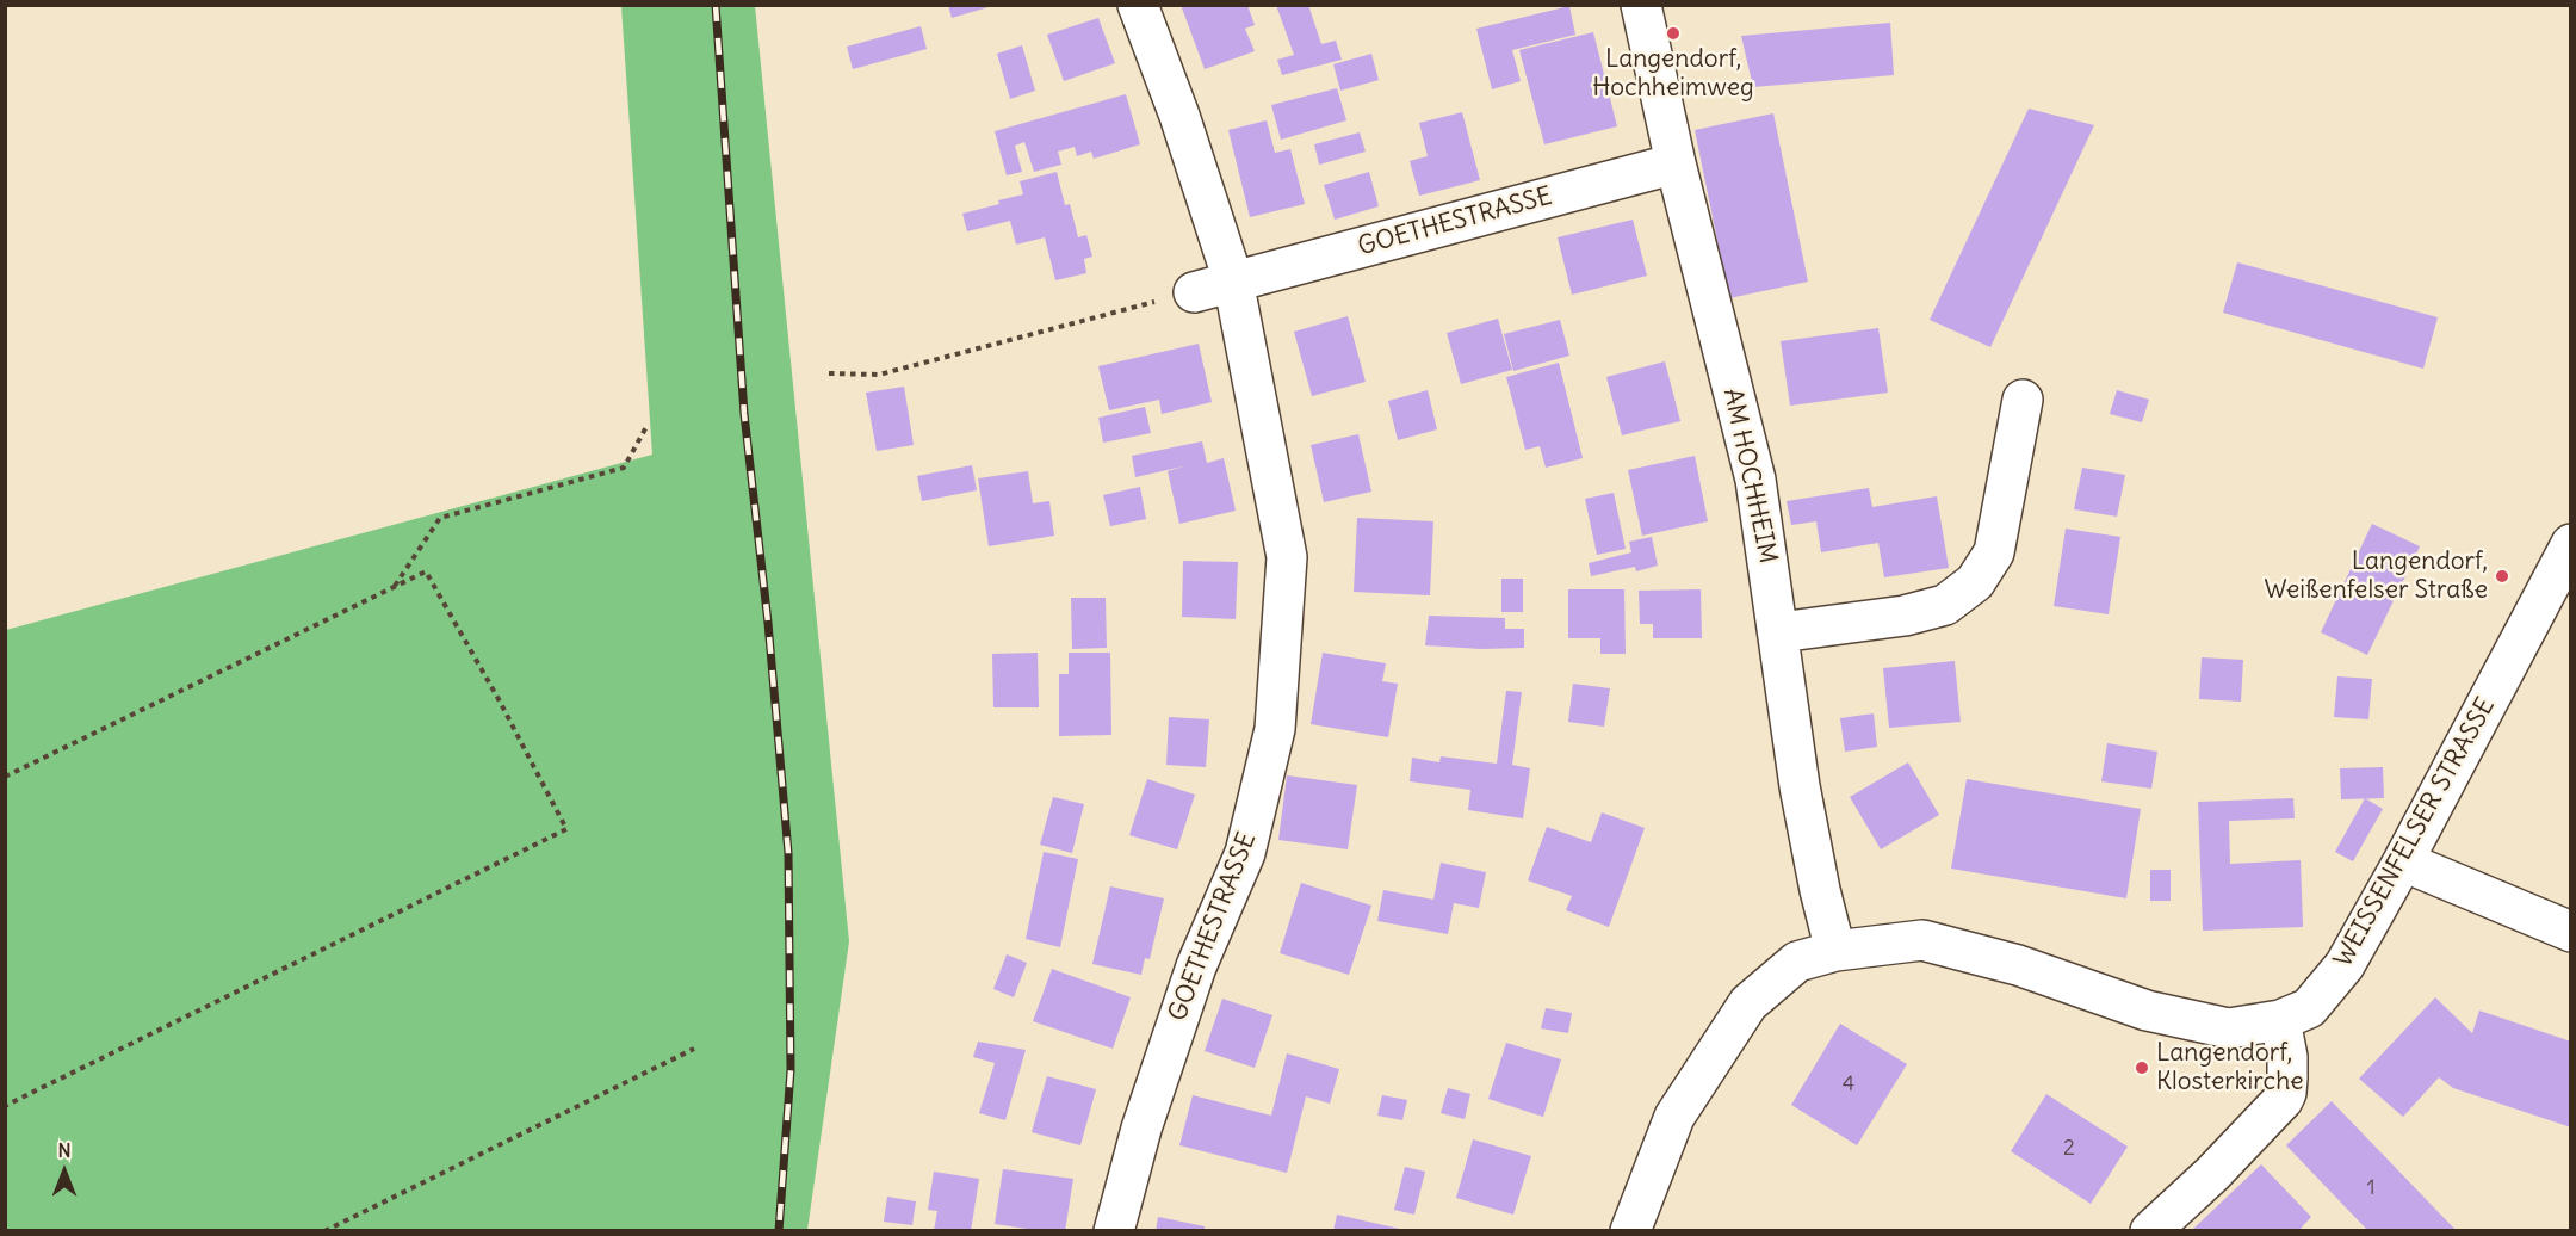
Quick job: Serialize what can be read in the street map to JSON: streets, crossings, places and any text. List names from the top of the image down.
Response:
{
  "streets": {
    "street": ["GOETHESTRASSE", "AM HOCHHEIM", "WEISSENFELSER STRASSE"]
  },
  "crossings": [
    ["GOETHESTRASSE", "AM HOCHHEIM"],
    ["AM HOCHHEIM", "WEISSENFELSER STRASSE"]
  ],
  "places": ["Langendorf, Hochheimweg", "Langendorf, Weißenfelser Straße", "Langendorf, Klosterkirche"],
  "house_numbers": ["4", "2", "1"],
  "north": "top"
}
